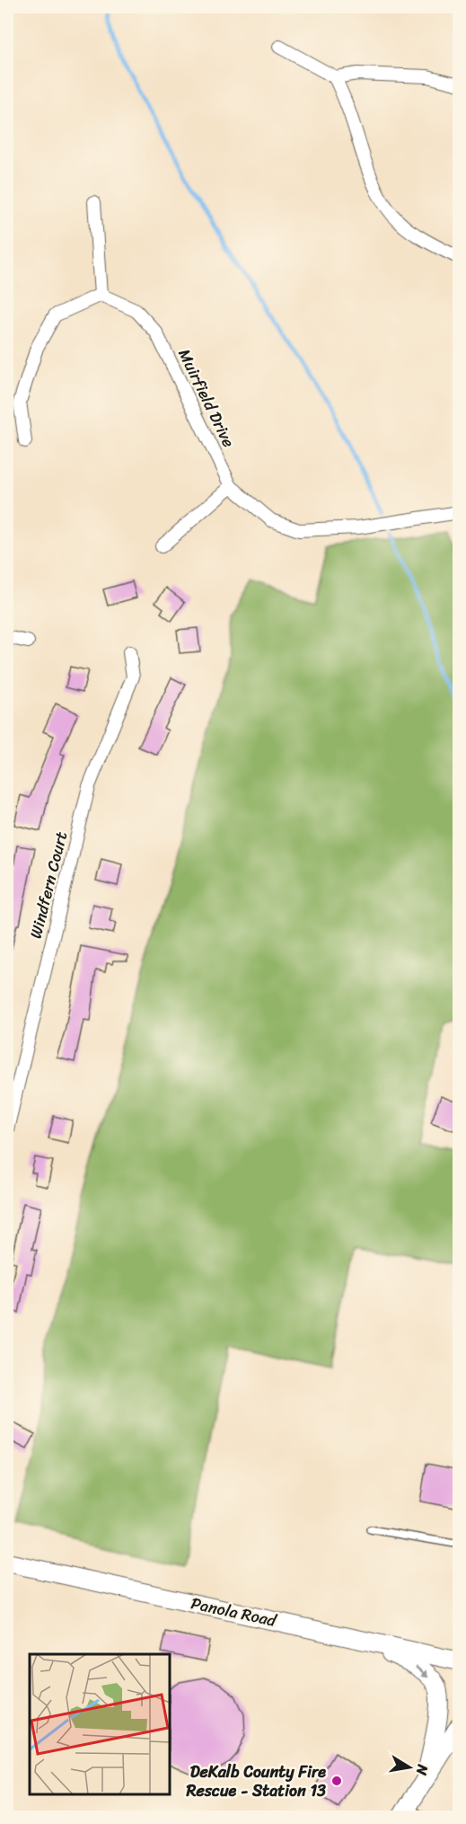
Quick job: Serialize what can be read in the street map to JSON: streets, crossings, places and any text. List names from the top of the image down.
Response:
{
  "streets": {
    "main road": ["Panola Road"],
    "street": ["Muirfield Drive", "Windfern Court"]
  },
  "places": ["DeKalb County Fire Rescue - Station 13"],
  "north": "right"
}
